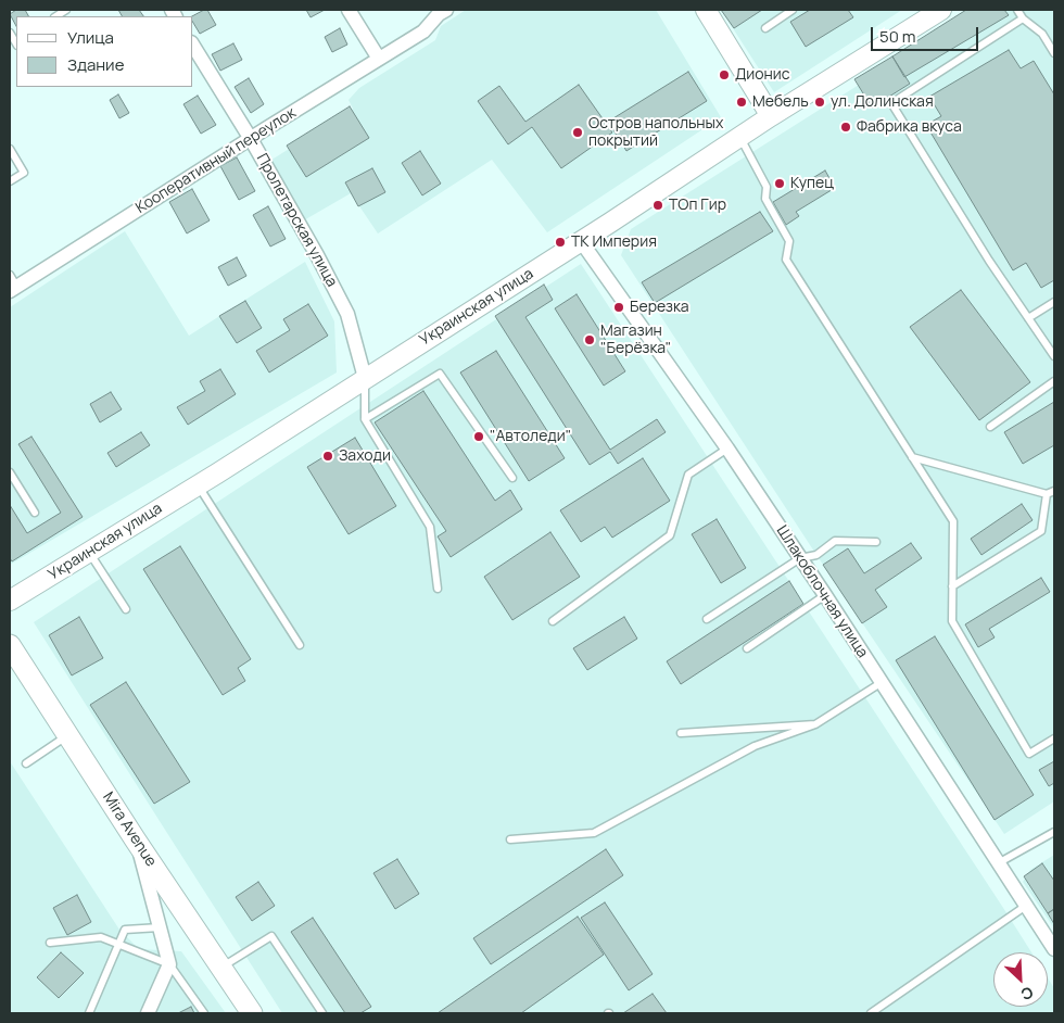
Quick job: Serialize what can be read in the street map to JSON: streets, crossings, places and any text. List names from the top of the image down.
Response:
{
  "streets": {
    "main road": ["Украинская улица", "Mira Avenue"],
    "street": ["Кооперативный переулок", "Пролетарская улица", "Шлакоблочная улица"]
  },
  "crossings": [
    ["Кооперативный переулок", "Пролетарская улица"],
    ["Пролетарская улица", "Украинская улица"],
    ["Украинская улица", "Шлакоблочная улица"]
  ],
  "places": [
    "Дионис",
    "Мебель",
    "ул. Долинская",
    "Фабрика вкуса",
    "Остров напольных покрытий",
    "Купец",
    "ТОп Гир",
    "ТК Империя",
    "Березка",
    "Магазин \"Берёзка\"",
    "\"Автоледи\"",
    "Заходи"
  ],
  "legend": ["Улица", "Здание"],
  "scale_bar": "50 m",
  "north": "bottom right"
}
